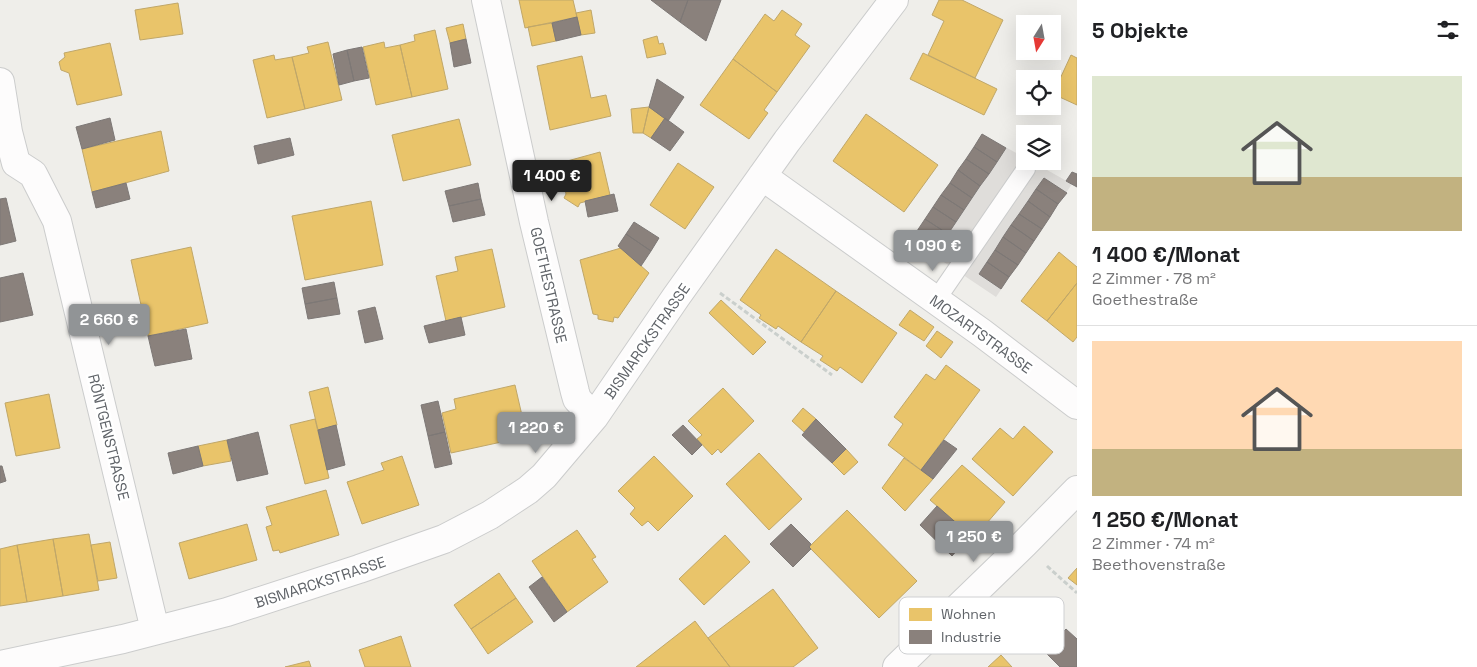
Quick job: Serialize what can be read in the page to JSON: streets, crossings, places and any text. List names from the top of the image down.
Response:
{
  "streets": {
    "street": [
      "GOETHESTRASSE",
      "MOZARTSTRASSE",
      "BISMARCKSTRASSE",
      "RÖNTGENSTRASSE"
    ]
  },
  "crossings": [
    ["GOETHESTRASSE", "BISMARCKSTRASSE"],
    ["MOZARTSTRASSE", "BISMARCKSTRASSE"],
    ["BISMARCKSTRASSE", "RÖNTGENSTRASSE"]
  ],
  "legend": ["Wohnen", "Industrie"],
  "north": "bottom",
  "page": {
    "heading": "5 Objekte",
    "list": [
      {
        "name": "1 400 €/Monat",
        "note": "2 Zimmer · 78 m² · Goethestraße"
      },
      {
        "name": "1 250 €/Monat",
        "note": "2 Zimmer · 74 m² · Beethovenstraße"
      }
    ],
    "price": [
      "1 400 €",
      "1 090 €",
      "2 660 €",
      "1 220 €",
      "1 250 €"
    ]
  }
}
